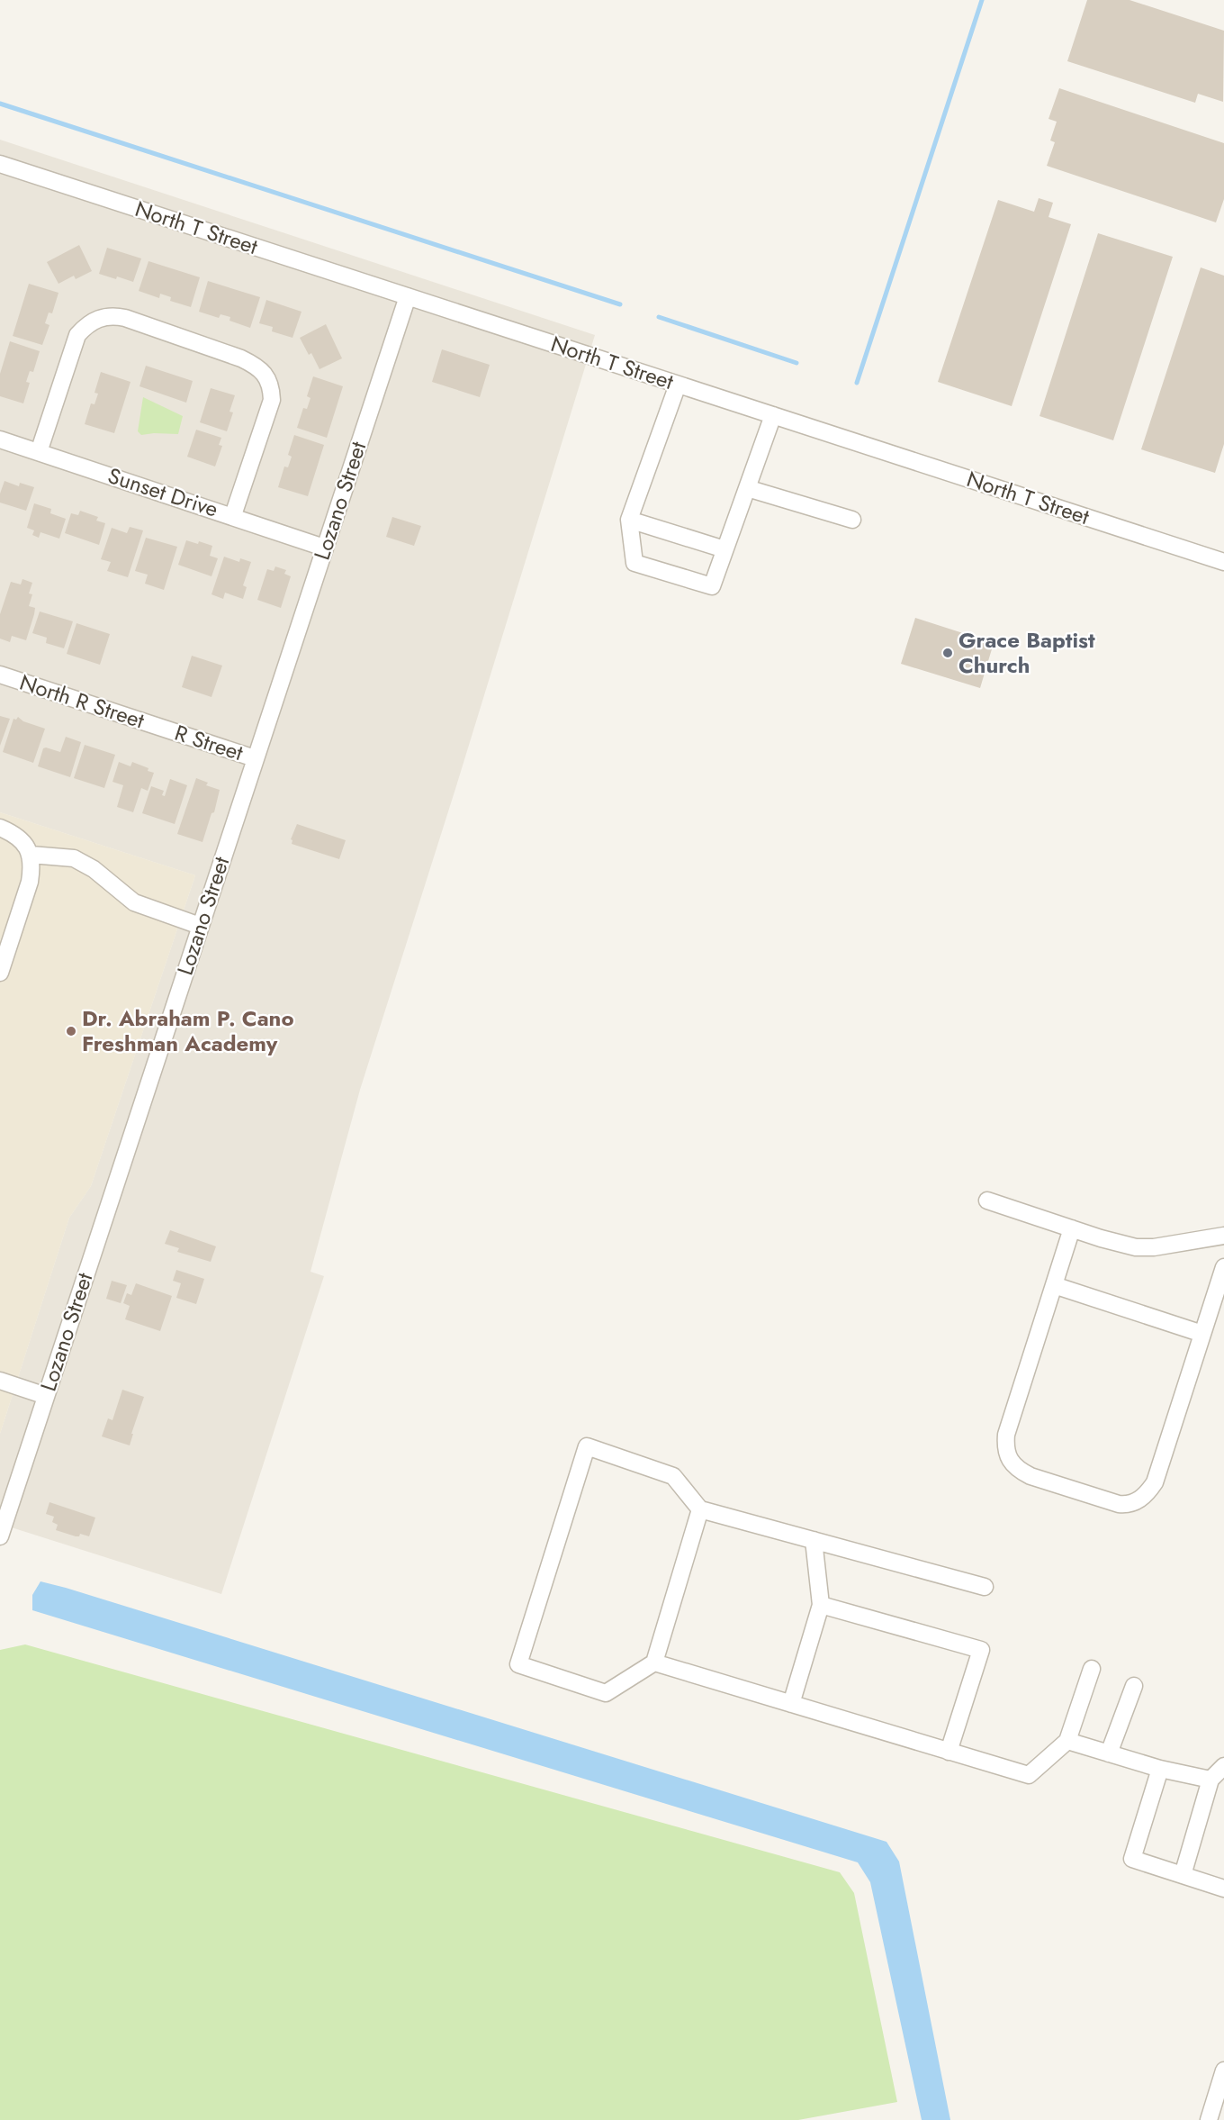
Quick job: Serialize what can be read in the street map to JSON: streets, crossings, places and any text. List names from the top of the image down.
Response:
{
  "streets": {
    "street": [
      "North T Street",
      "Sunset Drive",
      "Lozano Street",
      "North R Street",
      "R Street"
    ]
  },
  "crossings": [
    ["North T Street", "Lozano Street"],
    ["Sunset Drive", "Lozano Street"],
    ["Lozano Street", "R Street"],
    ["North R Street", "R Street"]
  ],
  "places": ["Grace Baptist Church", "Dr. Abraham P. Cano Freshman Academy"]
}
